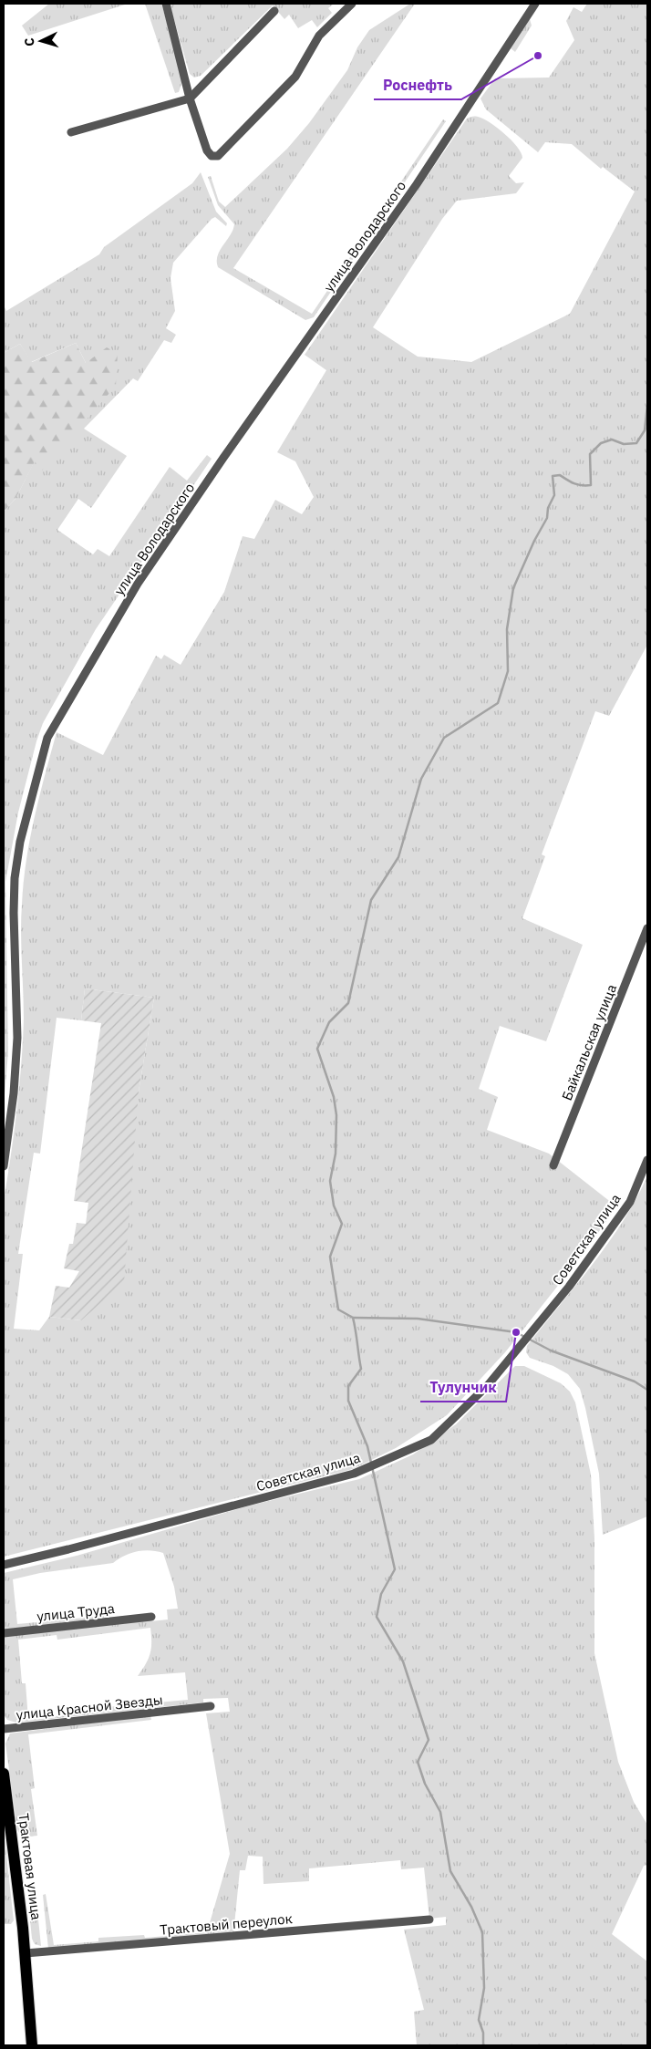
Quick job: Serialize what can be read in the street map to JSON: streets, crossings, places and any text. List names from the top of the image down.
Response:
{
  "streets": {
    "highway": ["Трактовая улица"],
    "street": [
      "улица Володарского",
      "Байкальская улица",
      "Советская улица",
      "улица Труда",
      "улица Красной Звезды",
      "Трактовый переулок"
    ]
  },
  "crossings": [
    ["Трактовая улица", "Трактовый переулок"]
  ],
  "places": ["Роснефть", "Тулунчик"],
  "north": "left"
}
